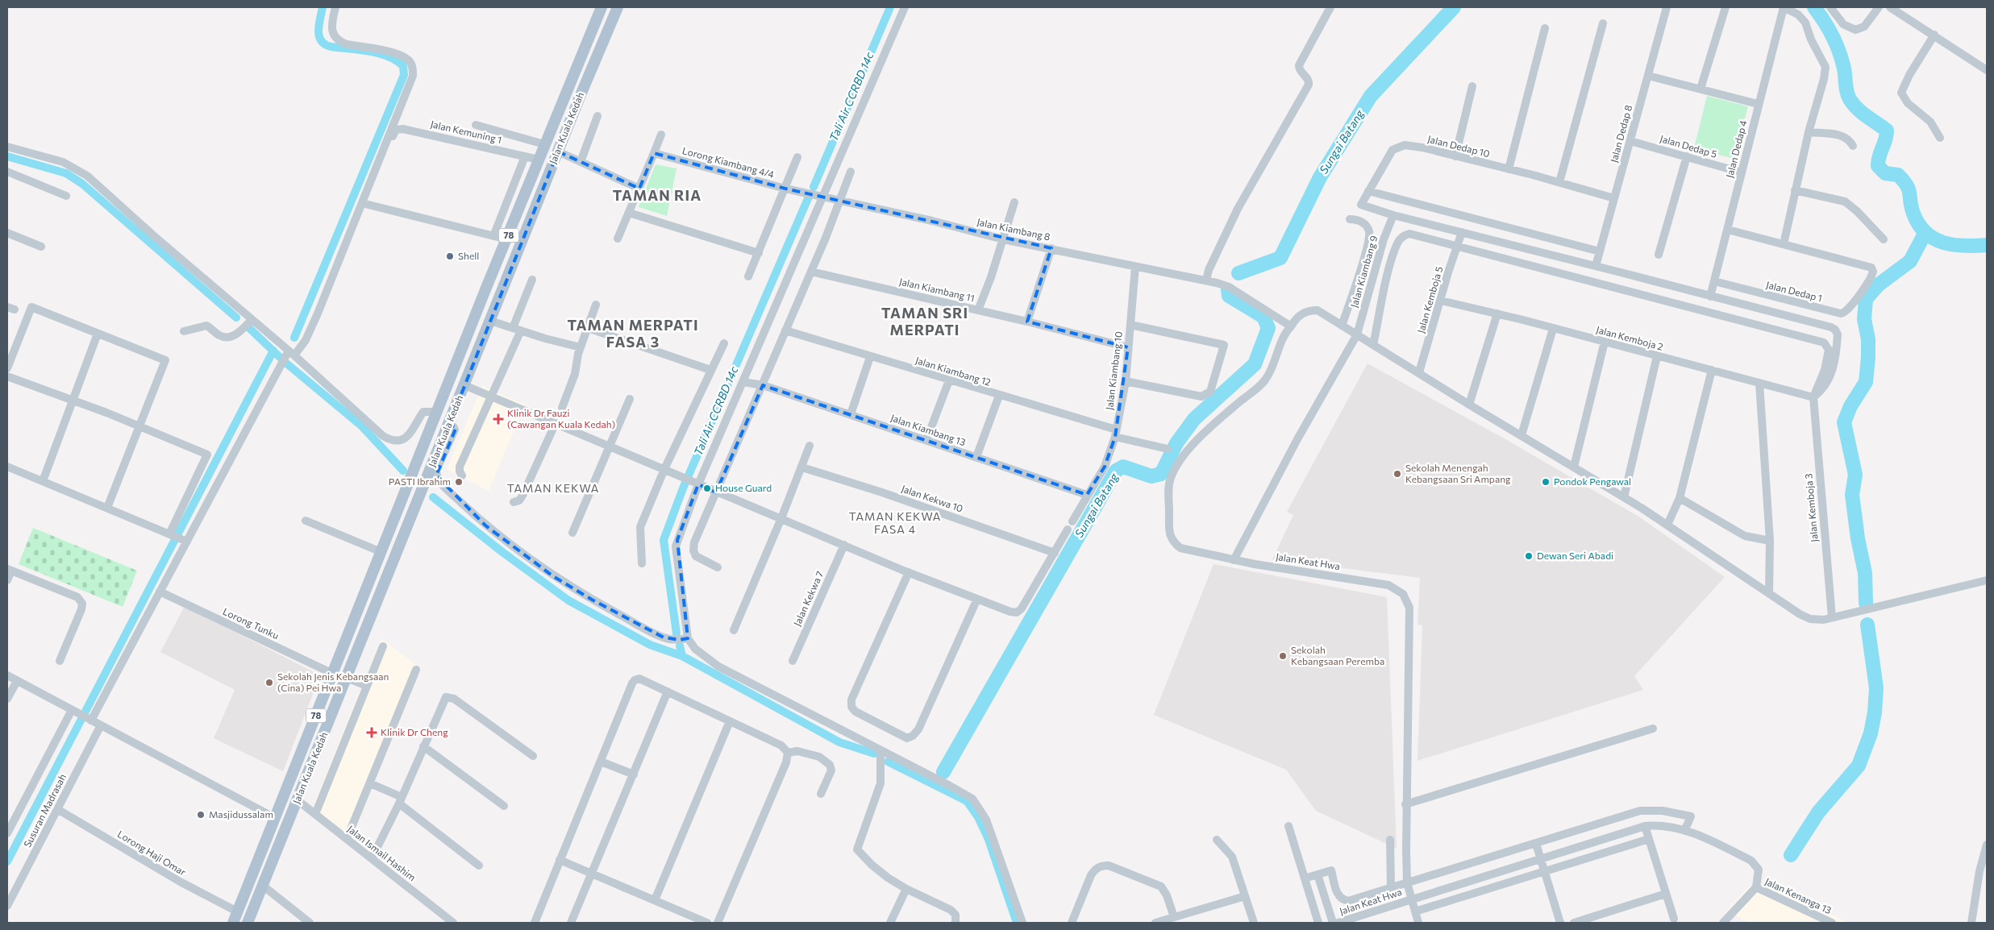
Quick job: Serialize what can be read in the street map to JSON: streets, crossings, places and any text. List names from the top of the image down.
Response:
{
  "streets": {
    "main road": ["Jalan Kuala Kedah", "78"],
    "street": [
      "Jalan Kemuning 1",
      "Jalan Dedap 8",
      "Jalan Dedap 10",
      "Jalan Dedap 5",
      "Jalan Dedap 4",
      "Lorong Kiambang 4/4",
      "Jalan Kiambang 8",
      "Jalan Kiambang 9",
      "Jalan Kiambang 11",
      "Jalan Dedap 1",
      "Jalan Kemboja 5",
      "Jalan Kemboja 2",
      "Jalan Kiambang 10",
      "Jalan Kiambang 12",
      "Jalan Kiambang 13",
      "Jalan Kekwa 10",
      "Jalan Kemboja 3",
      "Jalan Keat Hwa",
      "Jalan Kekwa 7",
      "Lorong Tunku",
      "Susuran Madrasah",
      "Lorong Haji Omar",
      "Jalan Ismail Hashim",
      "Jalan Kenanga 13"
    ]
  },
  "crossings": [
    ["Jalan Kuala Kedah", "Jalan Kemuning 1"],
    ["Jalan Kuala Kedah", "Lorong Tunku"],
    ["Jalan Kuala Kedah", "Lorong Haji Omar"],
    ["Jalan Kuala Kedah", "Jalan Ismail Hashim"],
    ["Jalan Dedap 8", "Jalan Dedap 10"],
    ["Jalan Dedap 8", "Jalan Dedap 5"],
    ["Jalan Dedap 10", "Jalan Kiambang 9"],
    ["Jalan Dedap 5", "Jalan Dedap 4"],
    ["Jalan Dedap 4", "Jalan Dedap 1"],
    ["Lorong Kiambang 4/4", "Jalan Kiambang 8"],
    ["Jalan Kiambang 8", "Jalan Kiambang 10"],
    ["Jalan Kiambang 8", "Jalan Keat Hwa"],
    ["Jalan Kiambang 9", "Jalan Keat Hwa"],
    ["Jalan Kiambang 11", "Jalan Kiambang 10"],
    ["Jalan Kemboja 5", "Jalan Kemboja 2"],
    ["Jalan Kemboja 5", "Jalan Keat Hwa"],
    ["Jalan Kemboja 2", "Jalan Kemboja 3"],
    ["Jalan Kiambang 10", "Jalan Kiambang 12"],
    ["Jalan Kiambang 10", "Jalan Kiambang 13"],
    ["Jalan Kemboja 3", "Jalan Keat Hwa"],
    ["Susuran Madrasah", "Lorong Haji Omar"]
  ],
  "districts": [
    "TAMAN RIA",
    "TAMAN SRI MERPATI",
    "TAMAN MERPATI FASA 3",
    "TAMAN KEKWA",
    "TAMAN KEKWA FASA 4"
  ],
  "water": ["Tali Air CCRBD 14c", "Sungai Batang"],
  "places": {
    "other": [
      "Shell",
      "Sekolah Menengah Kebangsaan Sri Ampang",
      "PASTI Ibrahim",
      "Pondok Pengawal",
      "House Guard",
      "Dewan Seri Abadi",
      "Sekolah Kebangsaan Peremba",
      "Sekolah Jenis Kebangsaan (Cina) Pei Hwa",
      "Masjidussalam"
    ],
    "health": ["Klinik Dr Fauzi (Cawangan Kuala Kedah)", "Klinik Dr Cheng"]
  }
}
